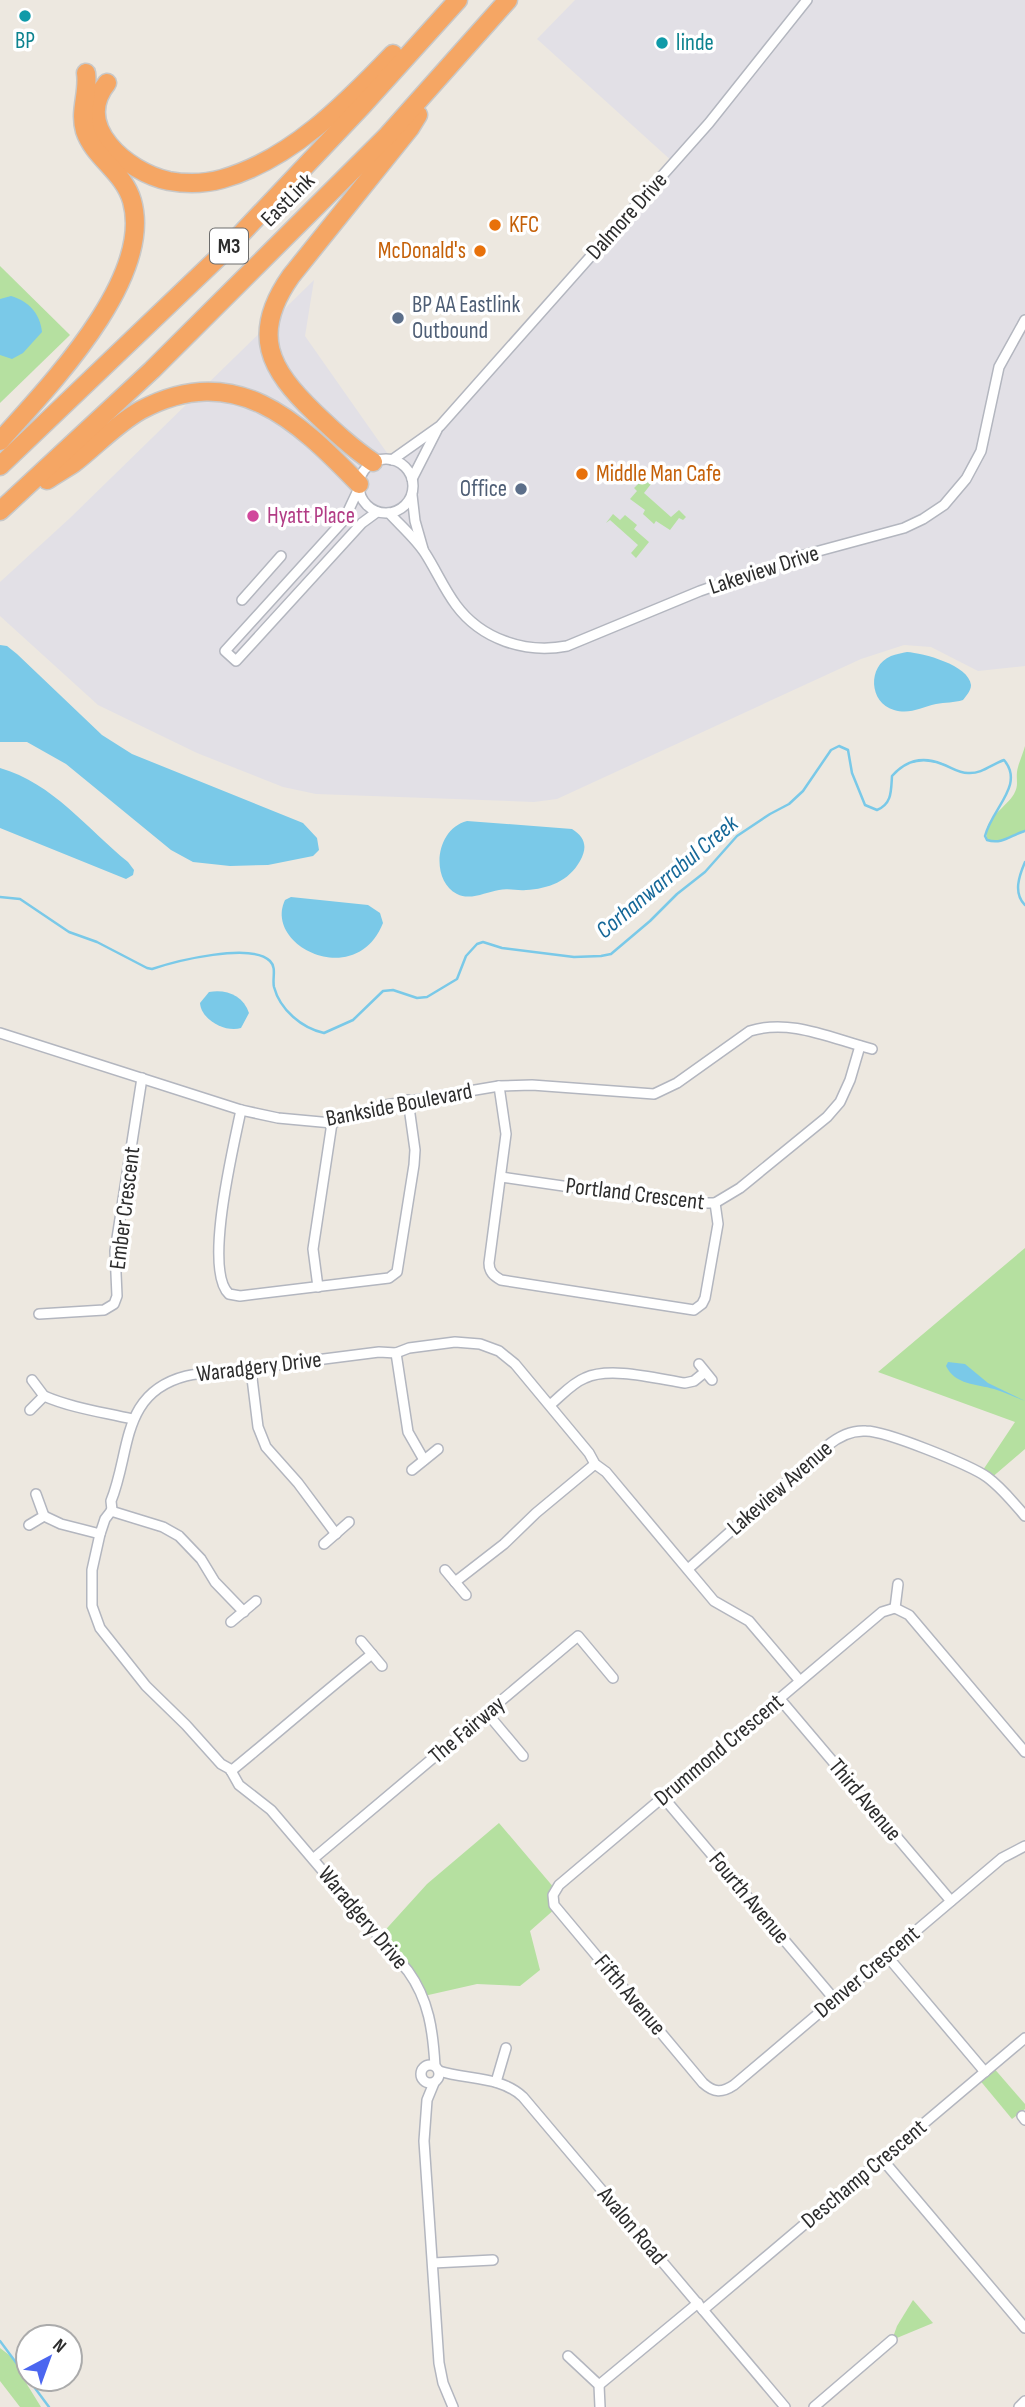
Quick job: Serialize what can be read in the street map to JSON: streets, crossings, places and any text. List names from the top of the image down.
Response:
{
  "streets": {
    "highway": ["EastLink", "M3"],
    "street": [
      "Dalmore Drive",
      "Lakeview Drive",
      "Bankside Boulevard",
      "Portland Crescent",
      "Ember Crescent",
      "Waradgery Drive",
      "Lakeview Avenue",
      "The Fairway",
      "Drummond Crescent",
      "Third Avenue",
      "Fourth Avenue",
      "Denver Crescent",
      "Fifth Avenue",
      "Deschamp Crescent",
      "Avalon Road"
    ]
  },
  "crossings": [
    ["Dalmore Drive", "Lakeview Drive"],
    ["Bankside Boulevard", "Portland Crescent"],
    ["Bankside Boulevard", "Ember Crescent"],
    ["Waradgery Drive", "Lakeview Avenue"],
    ["Waradgery Drive", "The Fairway"],
    ["Waradgery Drive", "Drummond Crescent"],
    ["Waradgery Drive", "Avalon Road"],
    ["Drummond Crescent", "Third Avenue"],
    ["Drummond Crescent", "Fourth Avenue"],
    ["Drummond Crescent", "Fifth Avenue"],
    ["Third Avenue", "Denver Crescent"],
    ["Fourth Avenue", "Denver Crescent"],
    ["Denver Crescent", "Fifth Avenue"],
    ["Deschamp Crescent", "Avalon Road"]
  ],
  "water": ["Corhanwarrabul Creek"],
  "places": [
    "BP",
    "linde",
    "KFC",
    "McDonald's",
    "BP AA Eastlink Outbound",
    "Middle Man Cafe",
    "Office",
    "Hyatt Place"
  ],
  "north": "top right"
}
